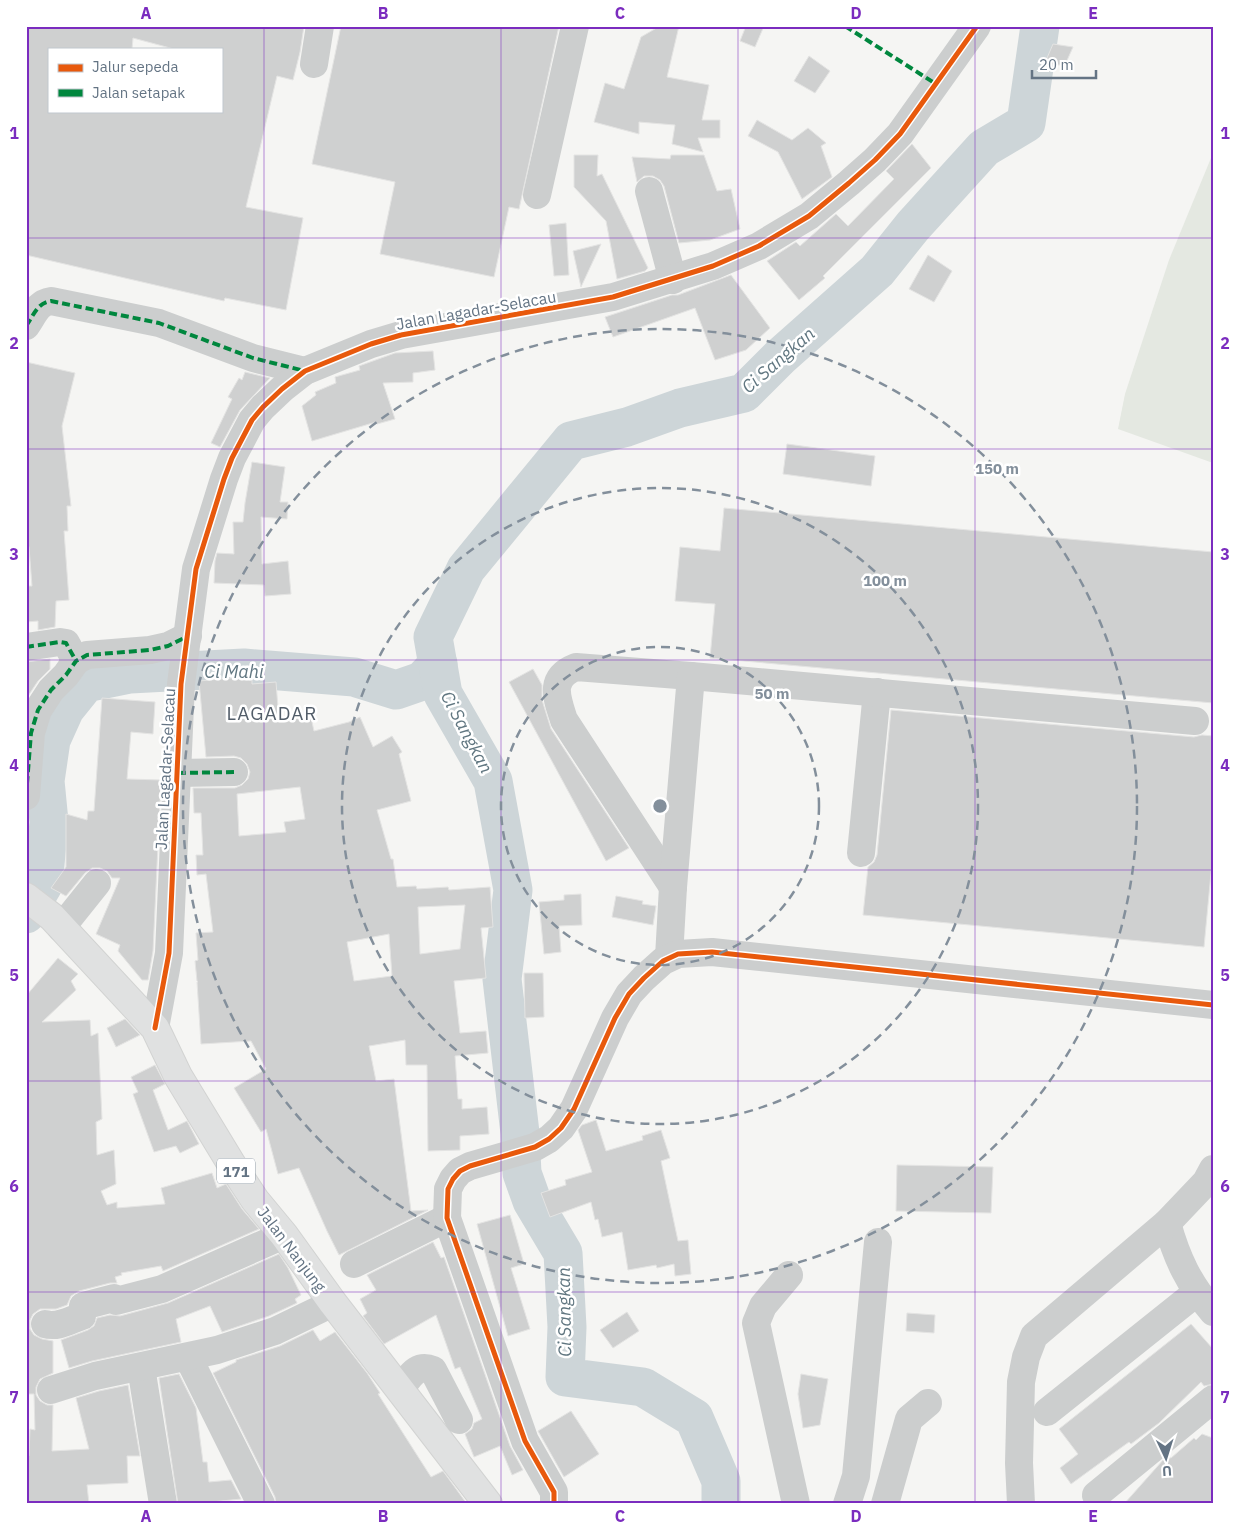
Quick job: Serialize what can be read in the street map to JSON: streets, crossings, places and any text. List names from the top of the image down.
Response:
{
  "streets": {
    "main road": ["171", "Jalan Nanjung"],
    "street": ["Jalan Lagadar-Selacau"]
  },
  "crossings": [
    ["Jalan Lagadar-Selacau", "Jalan Nanjung"]
  ],
  "districts": ["LAGADAR"],
  "water": ["Ci Sangkan", "Ci Mahi"],
  "legend": ["Jalur sepeda", "Jalan setapak"],
  "scale_bar": "20 m",
  "north": "bottom",
  "grid": {
    "columns": [
      "A",
      "B",
      "C",
      "D",
      "E"
    ],
    "rows": [
      "1",
      "2",
      "3",
      "4",
      "5",
      "6",
      "7"
    ]
  },
  "rings": ["150 m", "100 m", "50 m"]
}
